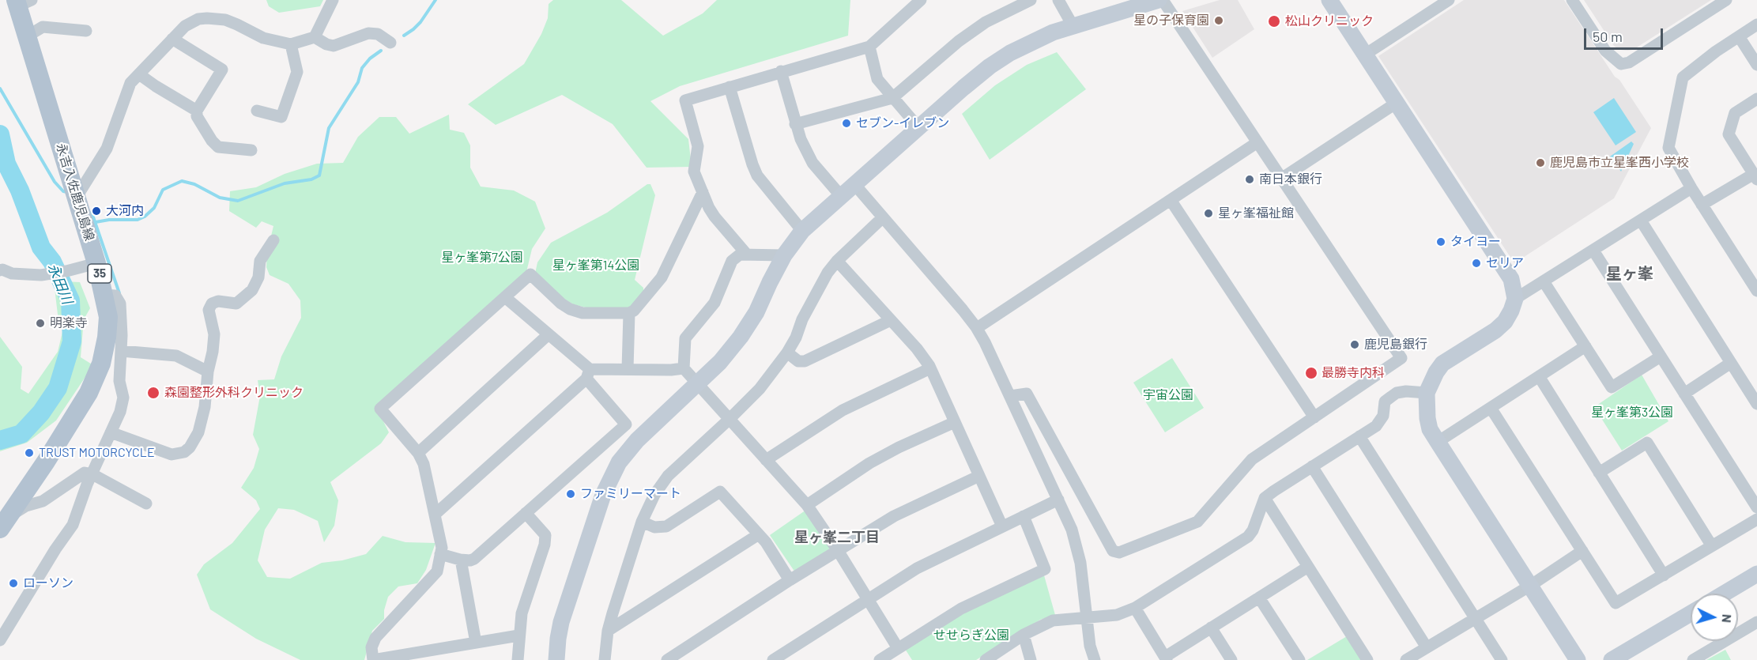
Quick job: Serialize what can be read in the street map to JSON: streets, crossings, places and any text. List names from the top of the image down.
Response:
{
  "streets": {
    "main road": ["永吉入佐鹿児島線", "35"]
  },
  "districts": ["星ヶ峯", "星ヶ峯二丁目"],
  "water": ["永田川"],
  "parks": [
    "星ヶ峯第7公園",
    "星ヶ峯第14公園",
    "宇宙公園",
    "星ヶ峯第3公園",
    "せせらぎ公園"
  ],
  "places": [
    "星の子保育園",
    "松山クリニック",
    "セブン-イレブン",
    "鹿児島市立星峯西小学校",
    "南日本銀行",
    "大河内",
    "星ヶ峯福祉館",
    "タイヨー",
    "セリア",
    "明楽寺",
    "鹿児島銀行",
    "最勝寺内科",
    "森園整形外科クリニック",
    "TRUST MOTORCYCLE",
    "ファミリーマート",
    "ローソン"
  ],
  "scale_bar": "50 m",
  "north": "right"
}
